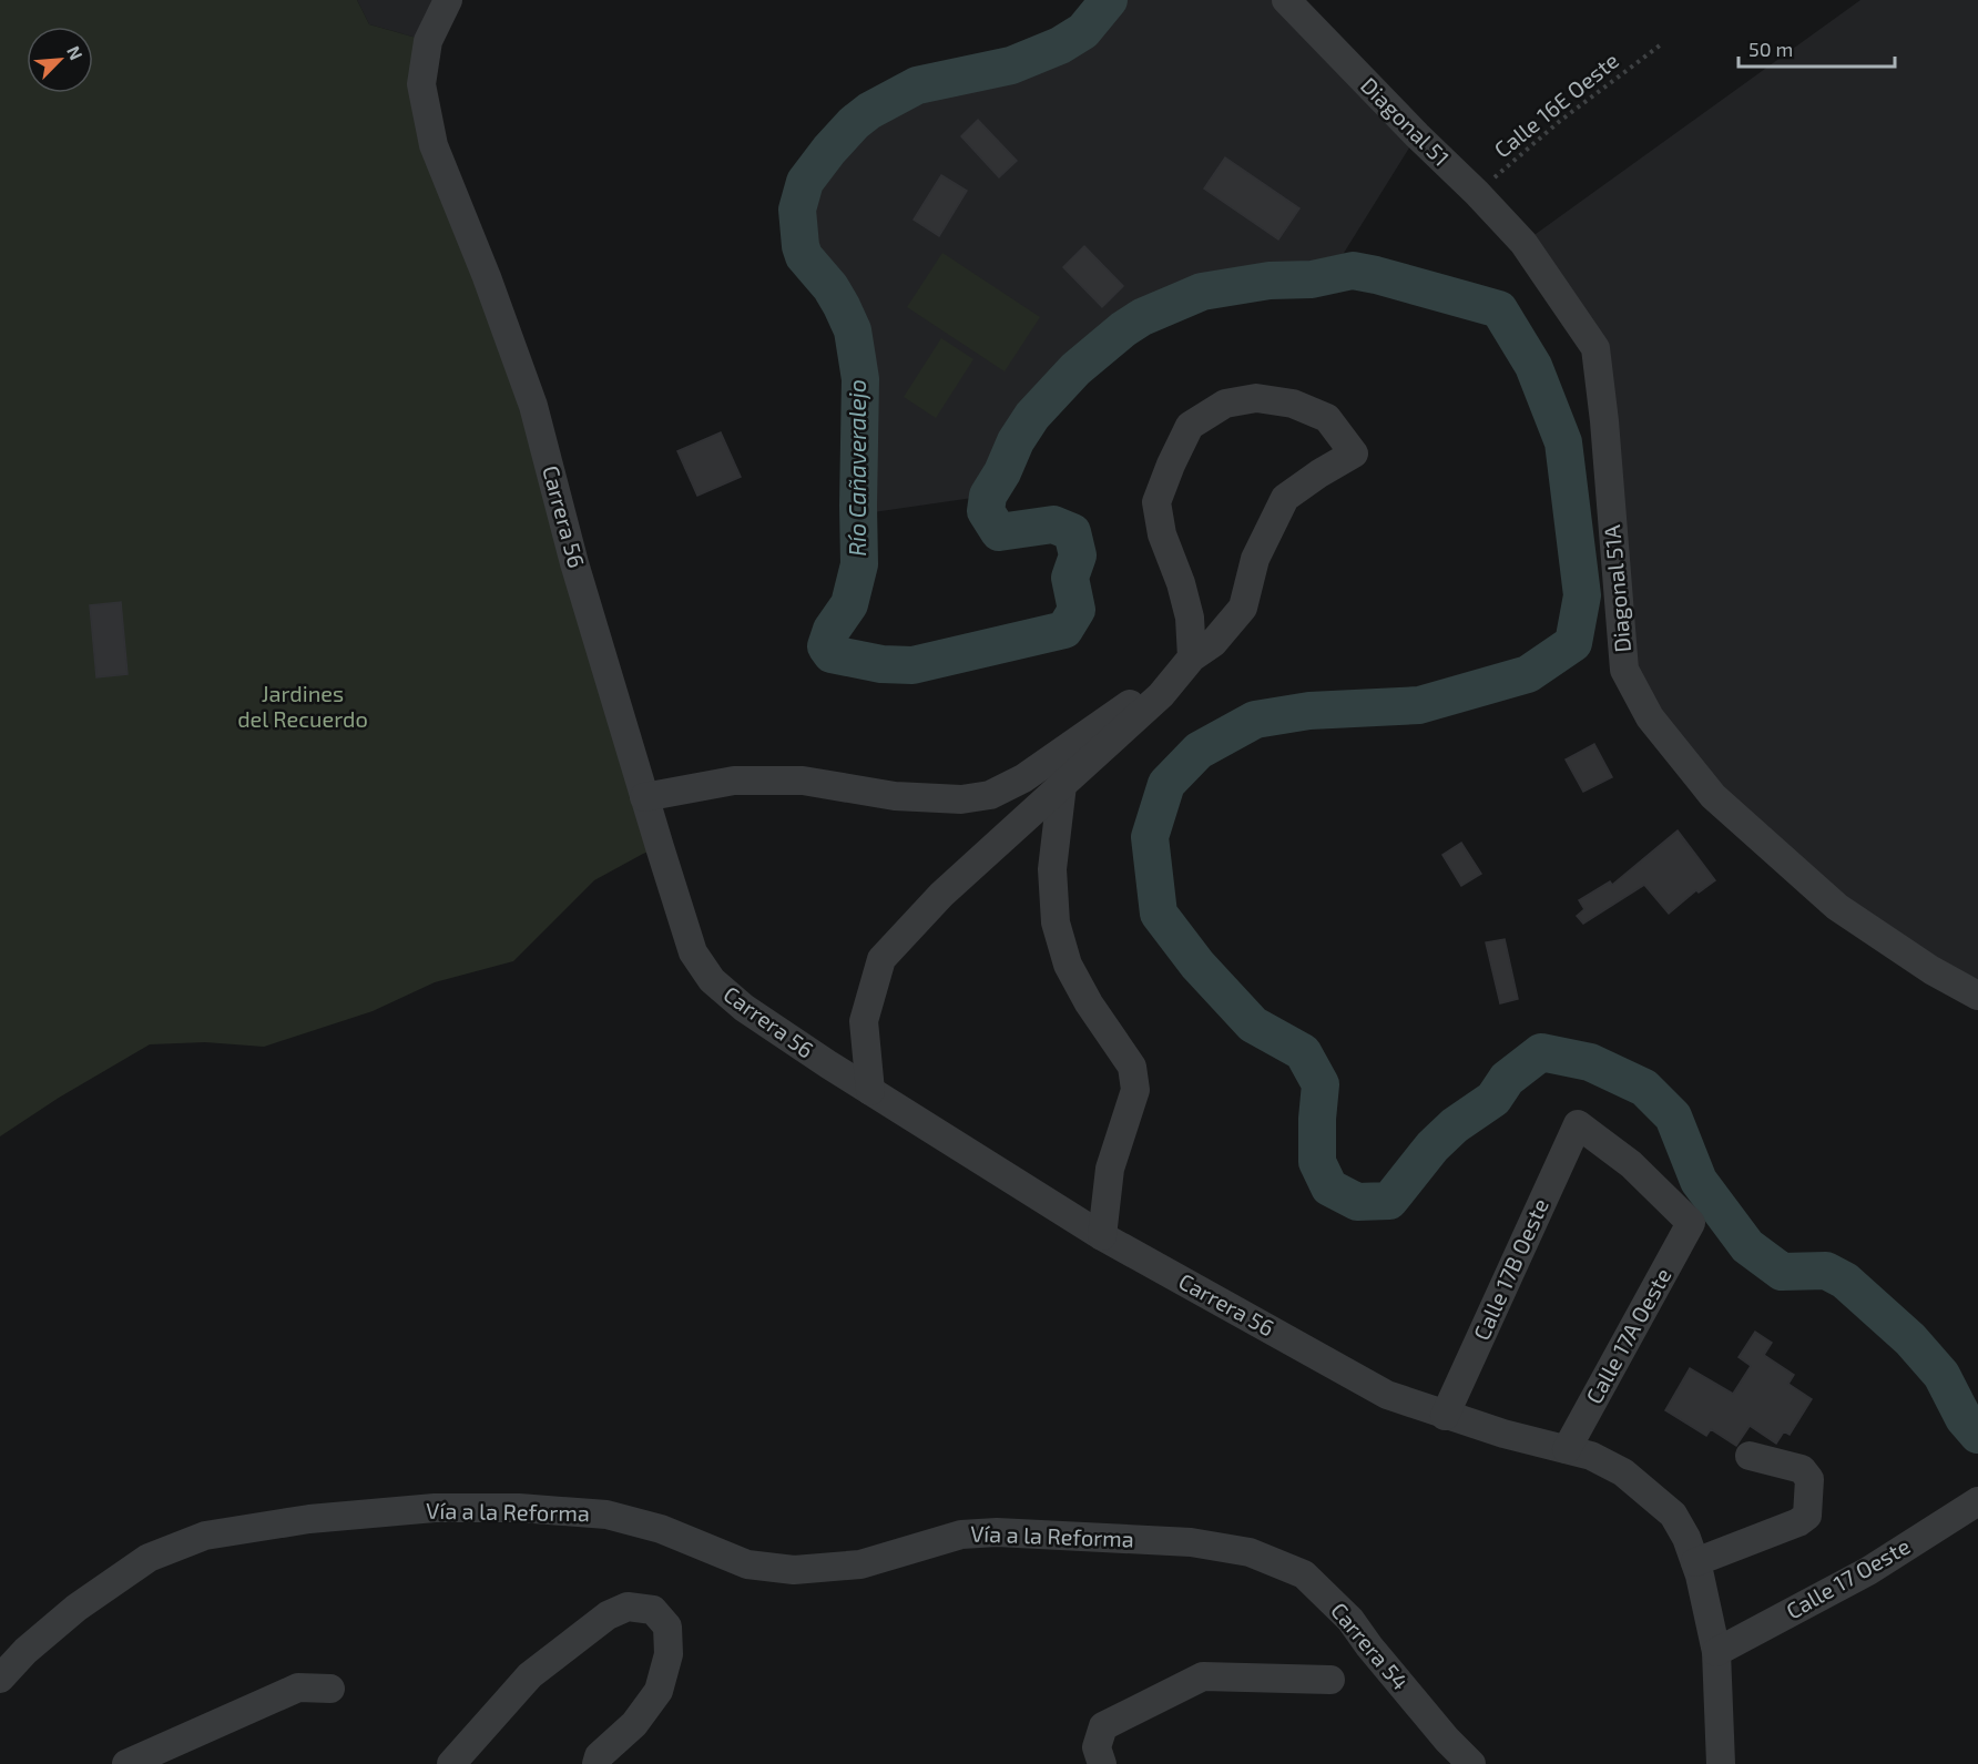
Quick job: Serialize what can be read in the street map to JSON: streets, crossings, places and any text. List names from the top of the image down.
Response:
{
  "streets": {
    "street": [
      "Diagonal 51",
      "Carrera 56",
      "Diagonal 51A",
      "Calle 17B Oeste",
      "Calle 17A Oeste",
      "Vía a la Reforma",
      "Calle 17 Oeste",
      "Carrera 54"
    ],
    "path": ["Calle 16E Oeste"]
  },
  "crossings": [
    ["Calle 16E Oeste", "Diagonal 51"],
    ["Diagonal 51", "Diagonal 51A"],
    ["Carrera 56", "Calle 17B Oeste"],
    ["Carrera 56", "Calle 17A Oeste"],
    ["Carrera 56", "Calle 17 Oeste"],
    ["Calle 17B Oeste", "Calle 17A Oeste"],
    ["Vía a la Reforma", "Carrera 54"]
  ],
  "water": ["Río Cañaveralejo"],
  "parks": ["Jardines del Recuerdo"],
  "scale_bar": "50 m",
  "north": "top right"
}
